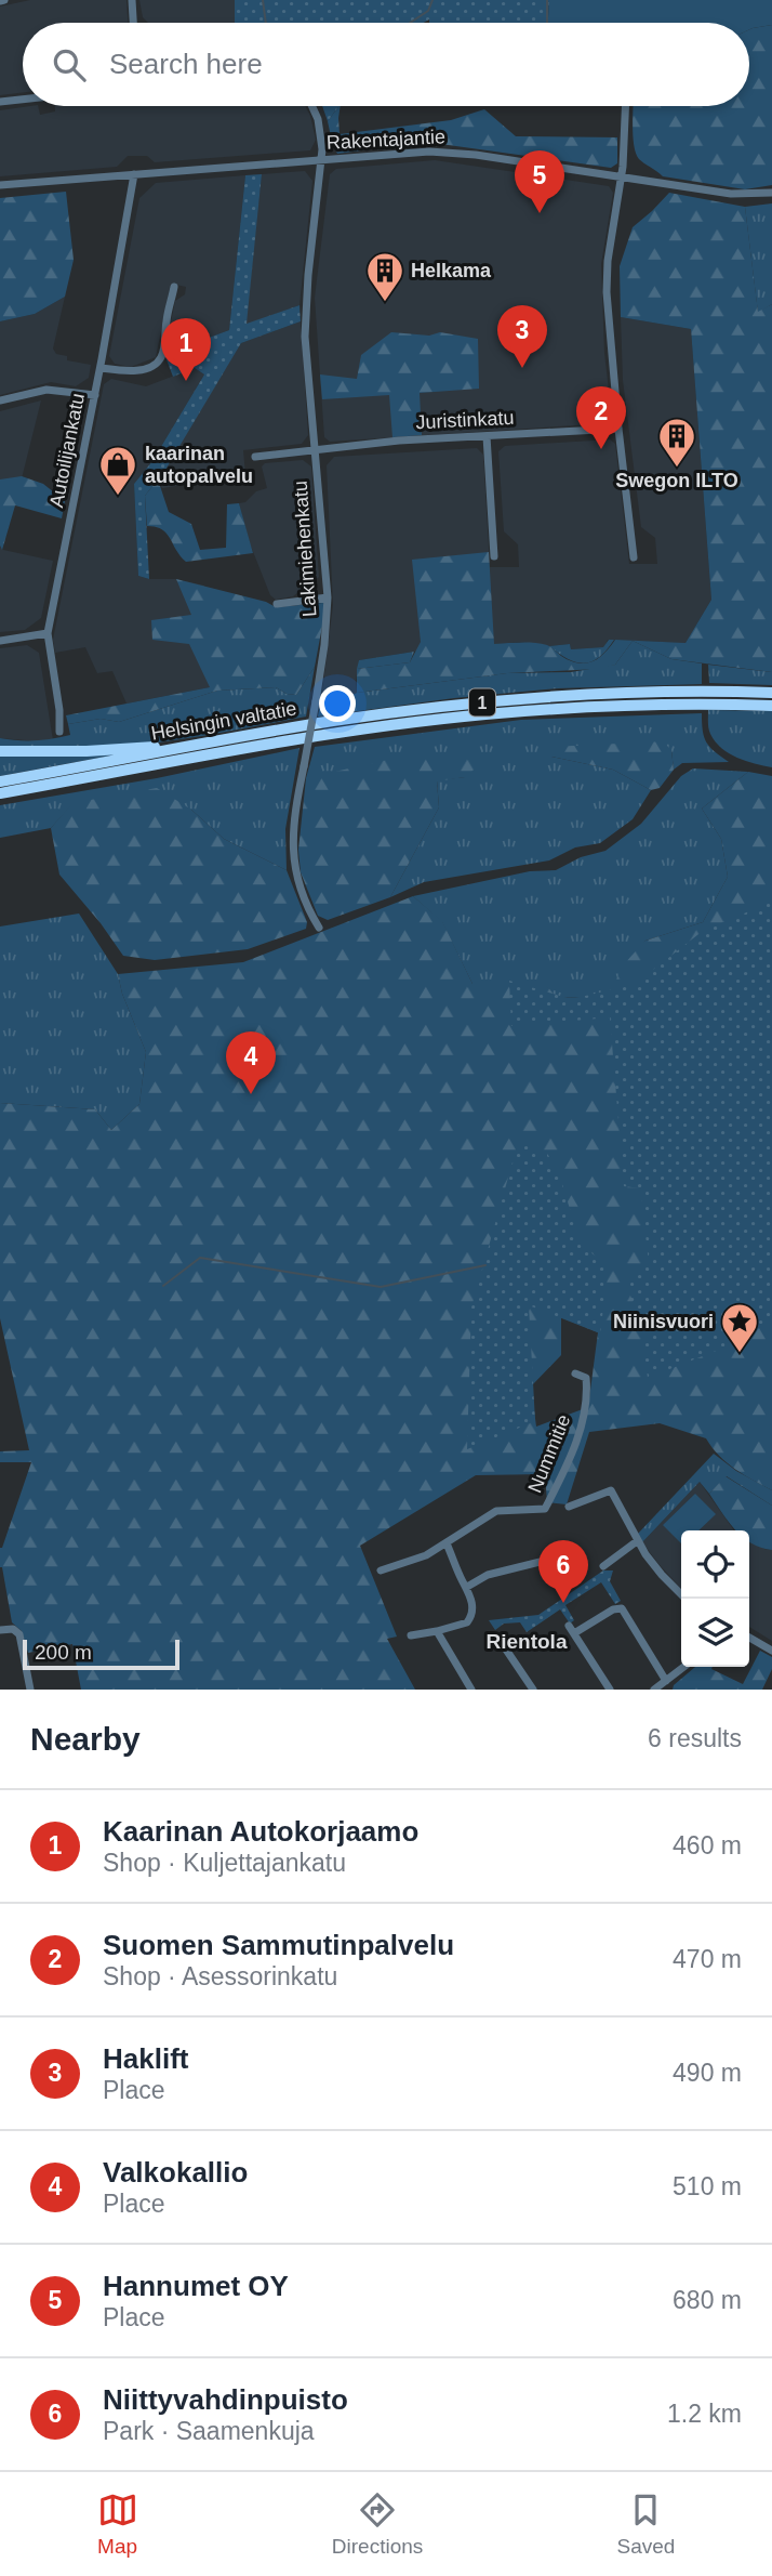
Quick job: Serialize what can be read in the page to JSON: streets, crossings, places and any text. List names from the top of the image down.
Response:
{
  "streets": {
    "highway": ["1", "Helsingin valtatie"],
    "street": [
      "Rakentajantie",
      "Juristinkatu",
      "Autoilijankatu",
      "Lakimiehenkatu",
      "Nummitie"
    ]
  },
  "crossings": [
    ["Rakentajantie", "Autoilijankatu"],
    ["Rakentajantie", "Lakimiehenkatu"],
    ["Juristinkatu", "Lakimiehenkatu"]
  ],
  "districts": ["Rientola"],
  "places": {
    "building": ["Helkama", "Swegon ILTO"],
    "shop": ["kaarinan autopalvelu"],
    "place": ["Niinisvuori"]
  },
  "scale_bar": "200 m",
  "page": {
    "search": "Search here",
    "pins": [
      "5",
      "3",
      "1",
      "2",
      "4",
      "6"
    ],
    "scale": "200 m",
    "heading": ["Nearby", "6 results"],
    "list": [
      {
        "mark": "1",
        "name": "Kaarinan Autokorjaamo",
        "note": "Shop · Kuljettajankatu",
        "value": "460 m"
      },
      {
        "mark": "2",
        "name": "Suomen Sammutinpalvelu",
        "note": "Shop · Asessorinkatu",
        "value": "470 m"
      },
      {
        "mark": "3",
        "name": "Haklift",
        "note": "Place",
        "value": "490 m"
      },
      {
        "mark": "4",
        "name": "Valkokallio",
        "note": "Place",
        "value": "510 m"
      },
      {
        "mark": "5",
        "name": "Hannumet OY",
        "note": "Place",
        "value": "680 m"
      },
      {
        "mark": "6",
        "name": "Niittyvahdinpuisto",
        "note": "Park · Saamenkuja",
        "value": "1.2 km"
      }
    ],
    "nav": ["Map", "Directions", "Saved"]
  }
}
